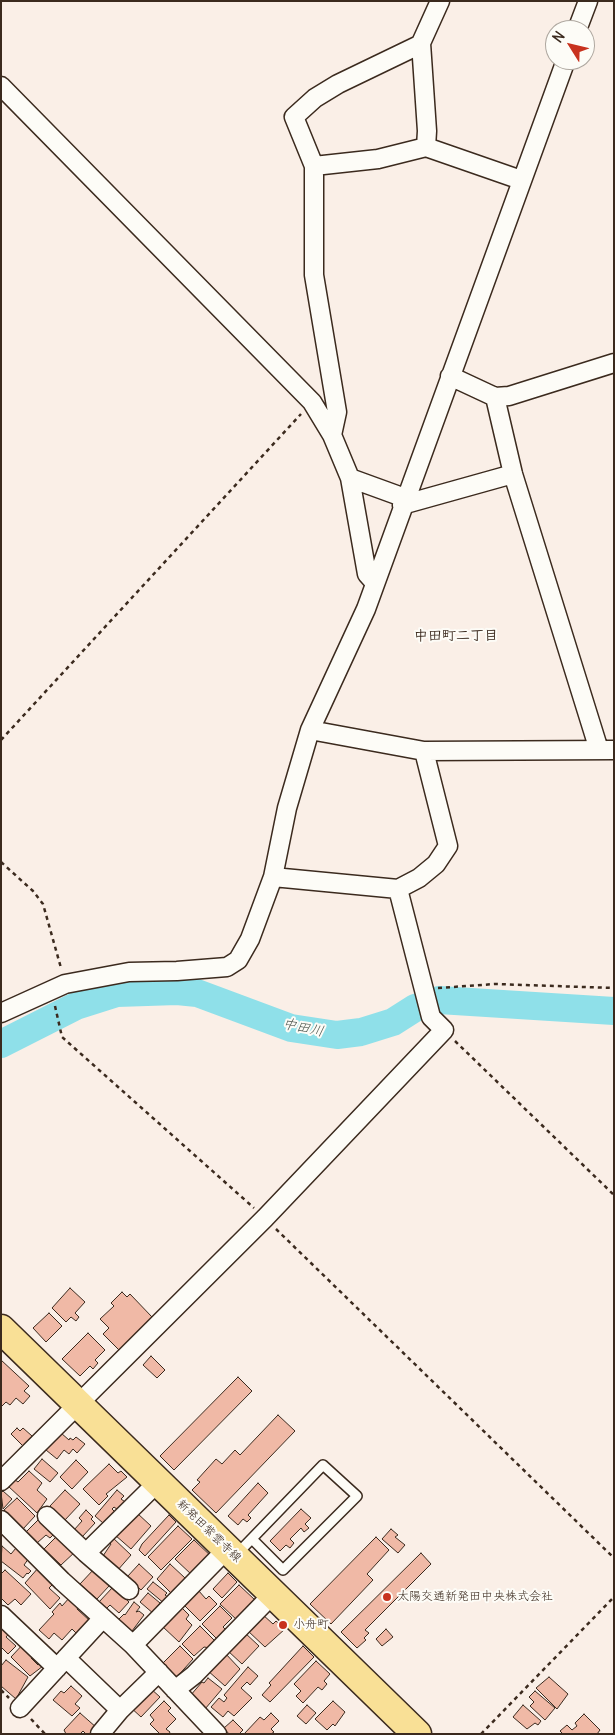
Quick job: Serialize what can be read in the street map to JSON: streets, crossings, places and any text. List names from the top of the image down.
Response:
{
  "streets": {
    "main road": ["新発田紫雲寺線"]
  },
  "districts": ["中田町二丁目"],
  "water": ["中田川"],
  "places": ["太陽交通新発田中央株式会社", "小舟町"],
  "north": "top left"
}
